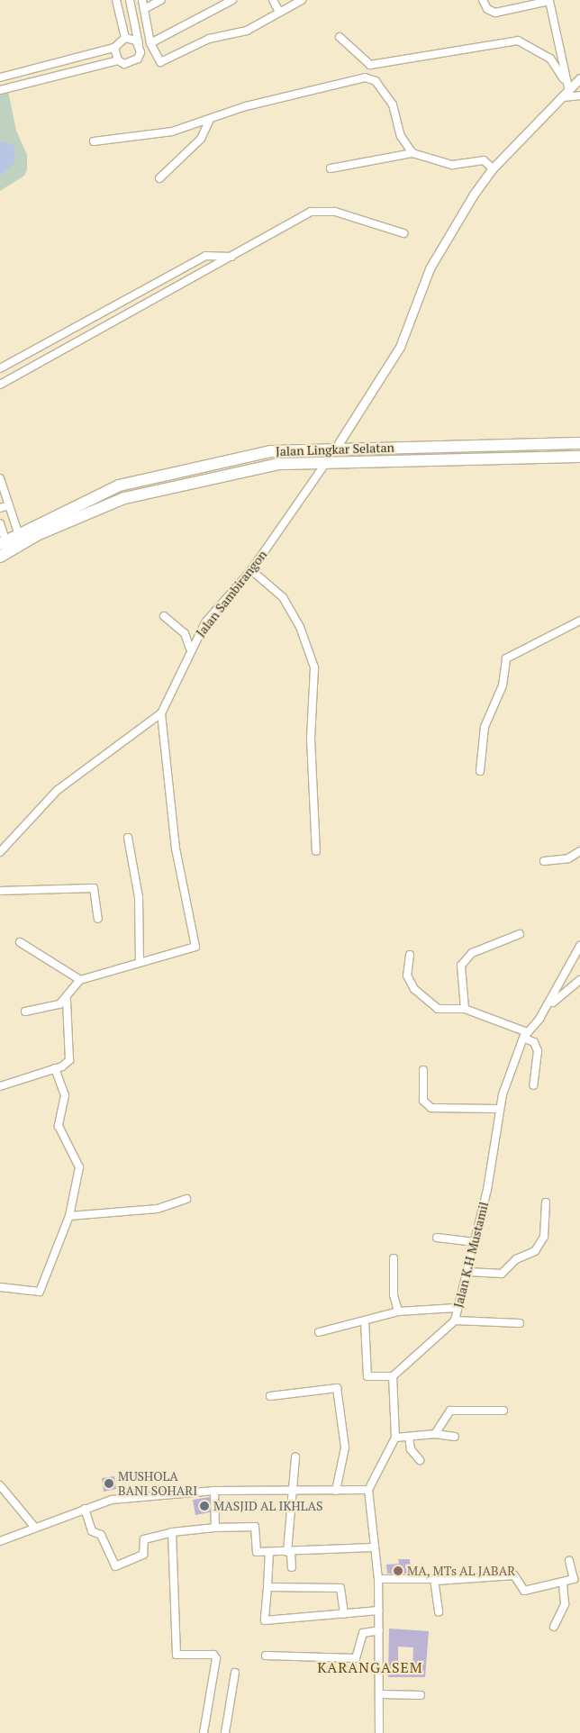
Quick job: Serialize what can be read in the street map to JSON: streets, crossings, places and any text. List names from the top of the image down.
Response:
{
  "streets": {
    "highway": ["Jalan Lingkar Selatan"],
    "street": ["Jalan Sambirangon", "Jalan K.H Mustamil"]
  },
  "crossings": [
    ["Jalan Lingkar Selatan", "Jalan Sambirangon"]
  ],
  "districts": ["KARANGASEM"],
  "places": ["MUSHOLA BANI SOHARI", "MASJID AL IKHLAS", "MA, MTs AL JABAR"]
}
